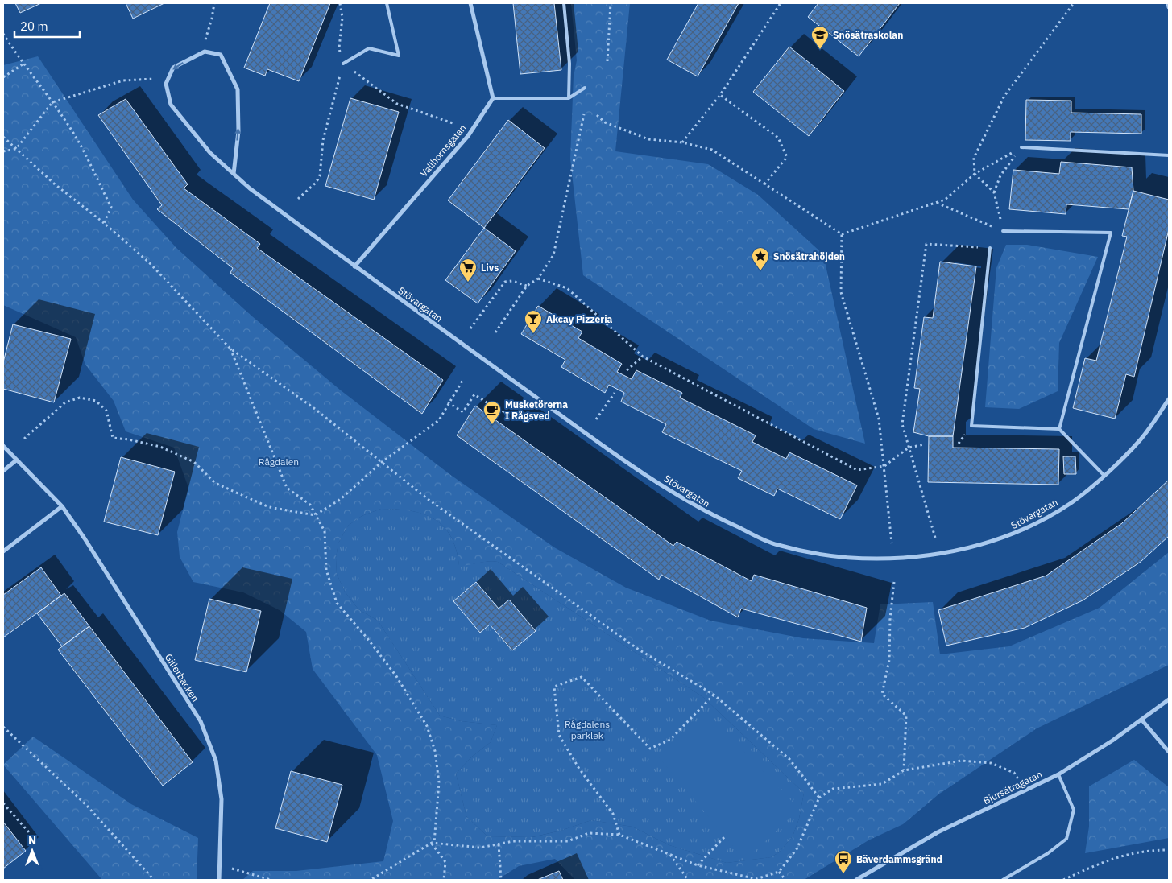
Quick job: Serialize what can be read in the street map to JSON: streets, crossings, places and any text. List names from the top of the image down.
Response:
{
  "streets": {
    "street": [
      "Vallhornsgatan",
      "Stövargatan",
      "Gillerbacken",
      "Bjursätragatan"
    ]
  },
  "crossings": [
    ["Vallhornsgatan", "Stövargatan"]
  ],
  "parks": ["Rågdalen", "Rågdalens parklek"],
  "places": {
    "school or university": ["Snösätraskolan"],
    "place": ["Snösätrahöjden"],
    "supermarket": ["Livs"],
    "bar": ["Akcay Pizzeria"],
    "cafe": ["Musketörerna I Rågsved"],
    "bus stop": ["Bäverdammsgränd"]
  },
  "scale_bar": "20 m",
  "north": "top"
}
